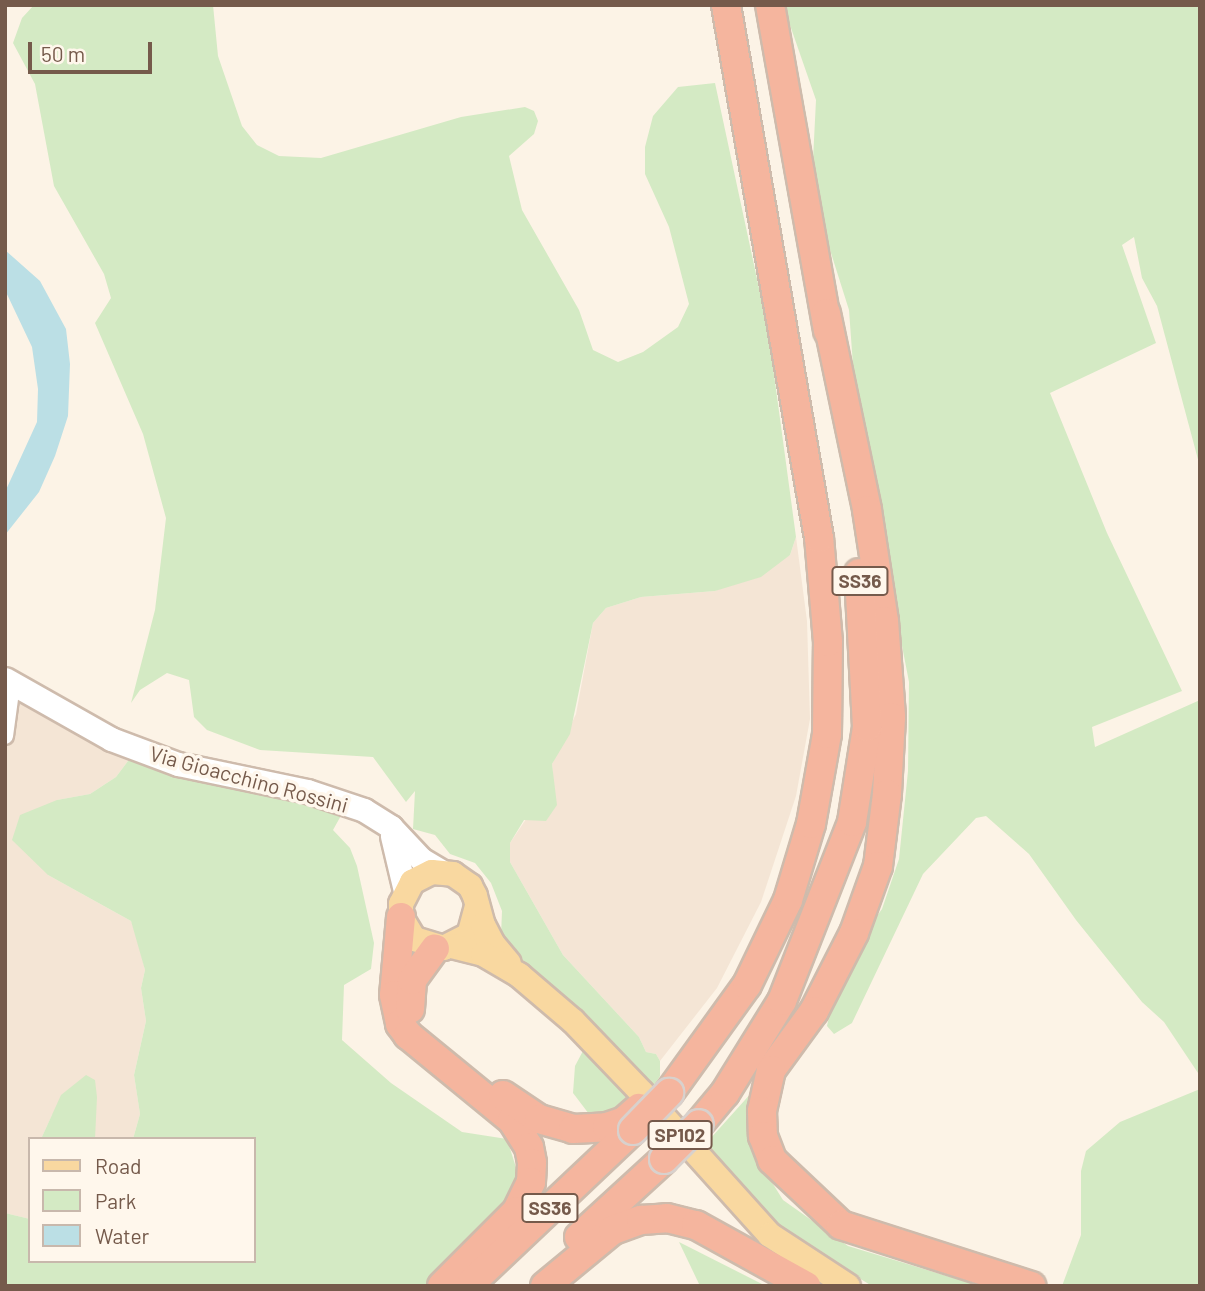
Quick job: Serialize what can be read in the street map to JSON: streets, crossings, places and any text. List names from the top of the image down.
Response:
{
  "streets": {
    "highway": ["SS36"],
    "main road": ["SP102"],
    "street": ["Via Gioacchino Rossini"]
  },
  "crossings": [
    ["Via Gioacchino Rossini", "SP102"]
  ],
  "legend": ["Road", "Park", "Water"],
  "scale_bar": "50 m"
}
